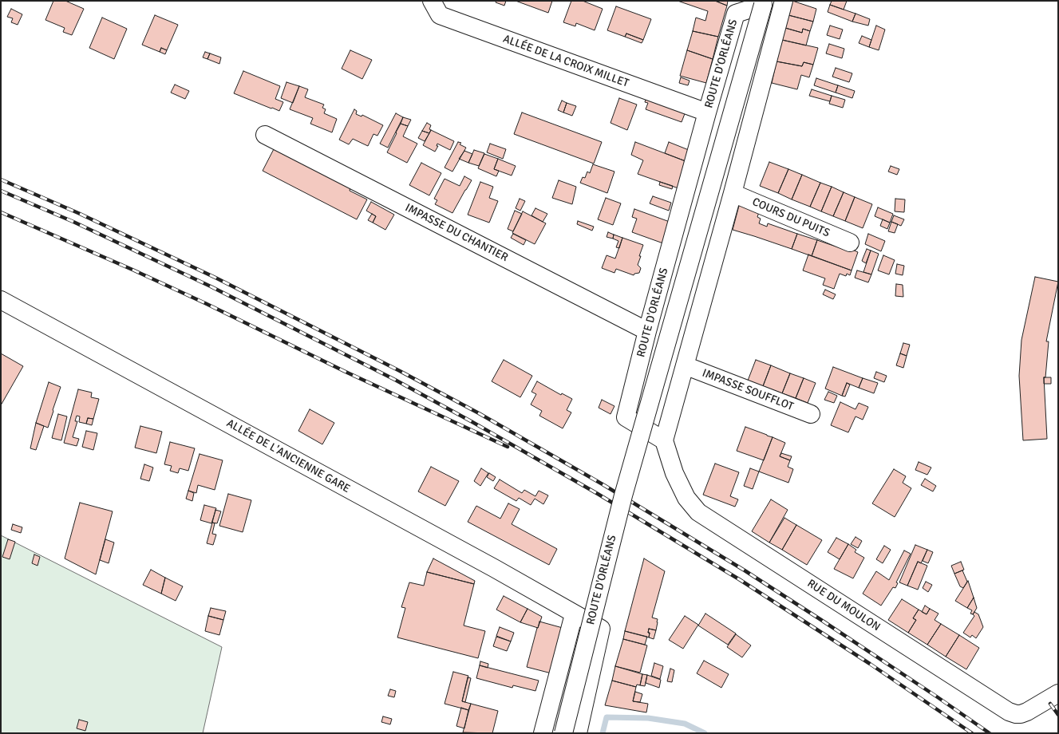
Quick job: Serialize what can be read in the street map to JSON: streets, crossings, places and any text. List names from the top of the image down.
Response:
{
  "streets": {
    "street": [
      "ALLÉE DE LA CROIX MILLET",
      "ROUTE D'ORLÉANS",
      "COURS DU PUITS",
      "IMPASSE DU CHANTIER",
      "IMPASSE SOUFFLOT",
      "ALLÉE DE L'ANCIENNE GARE",
      "RUE DU MOULON"
    ]
  },
  "crossings": [
    ["ALLÉE DE LA CROIX MILLET", "ROUTE D'ORLÉANS"],
    ["ROUTE D'ORLÉANS", "IMPASSE DU CHANTIER"],
    ["ROUTE D'ORLÉANS", "RUE DU MOULON"]
  ]
}
